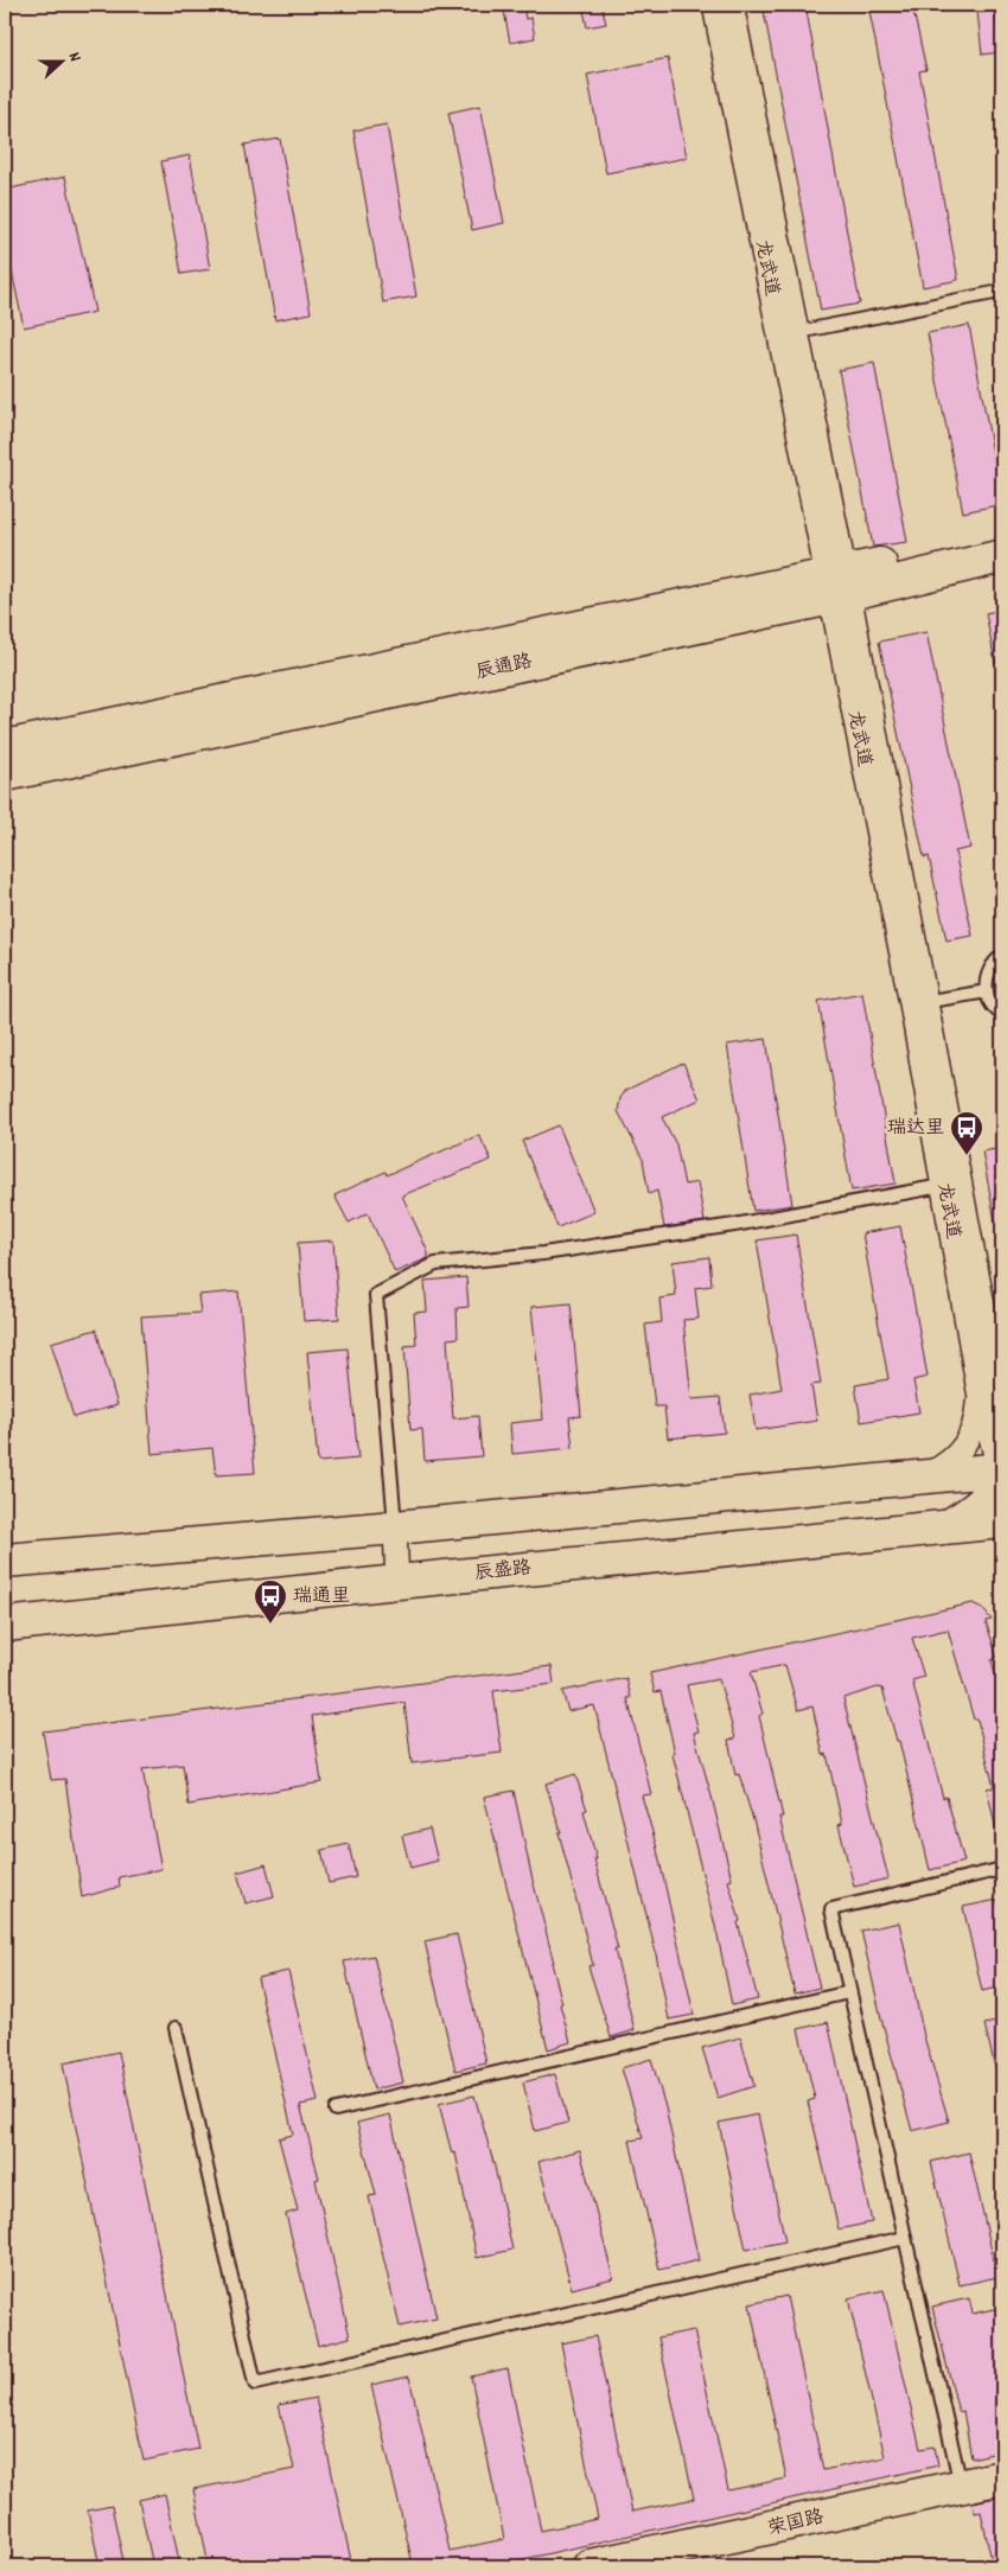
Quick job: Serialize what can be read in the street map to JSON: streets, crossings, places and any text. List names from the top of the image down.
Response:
{
  "streets": {
    "street": [
      "龙武道",
      "辰通路",
      "辰盛路",
      "荣国路"
    ]
  },
  "crossings": [
    ["龙武道", "辰通路"]
  ],
  "places": {
    "bus stop": ["瑞达里", "瑞通里"]
  },
  "north": "right"
}
